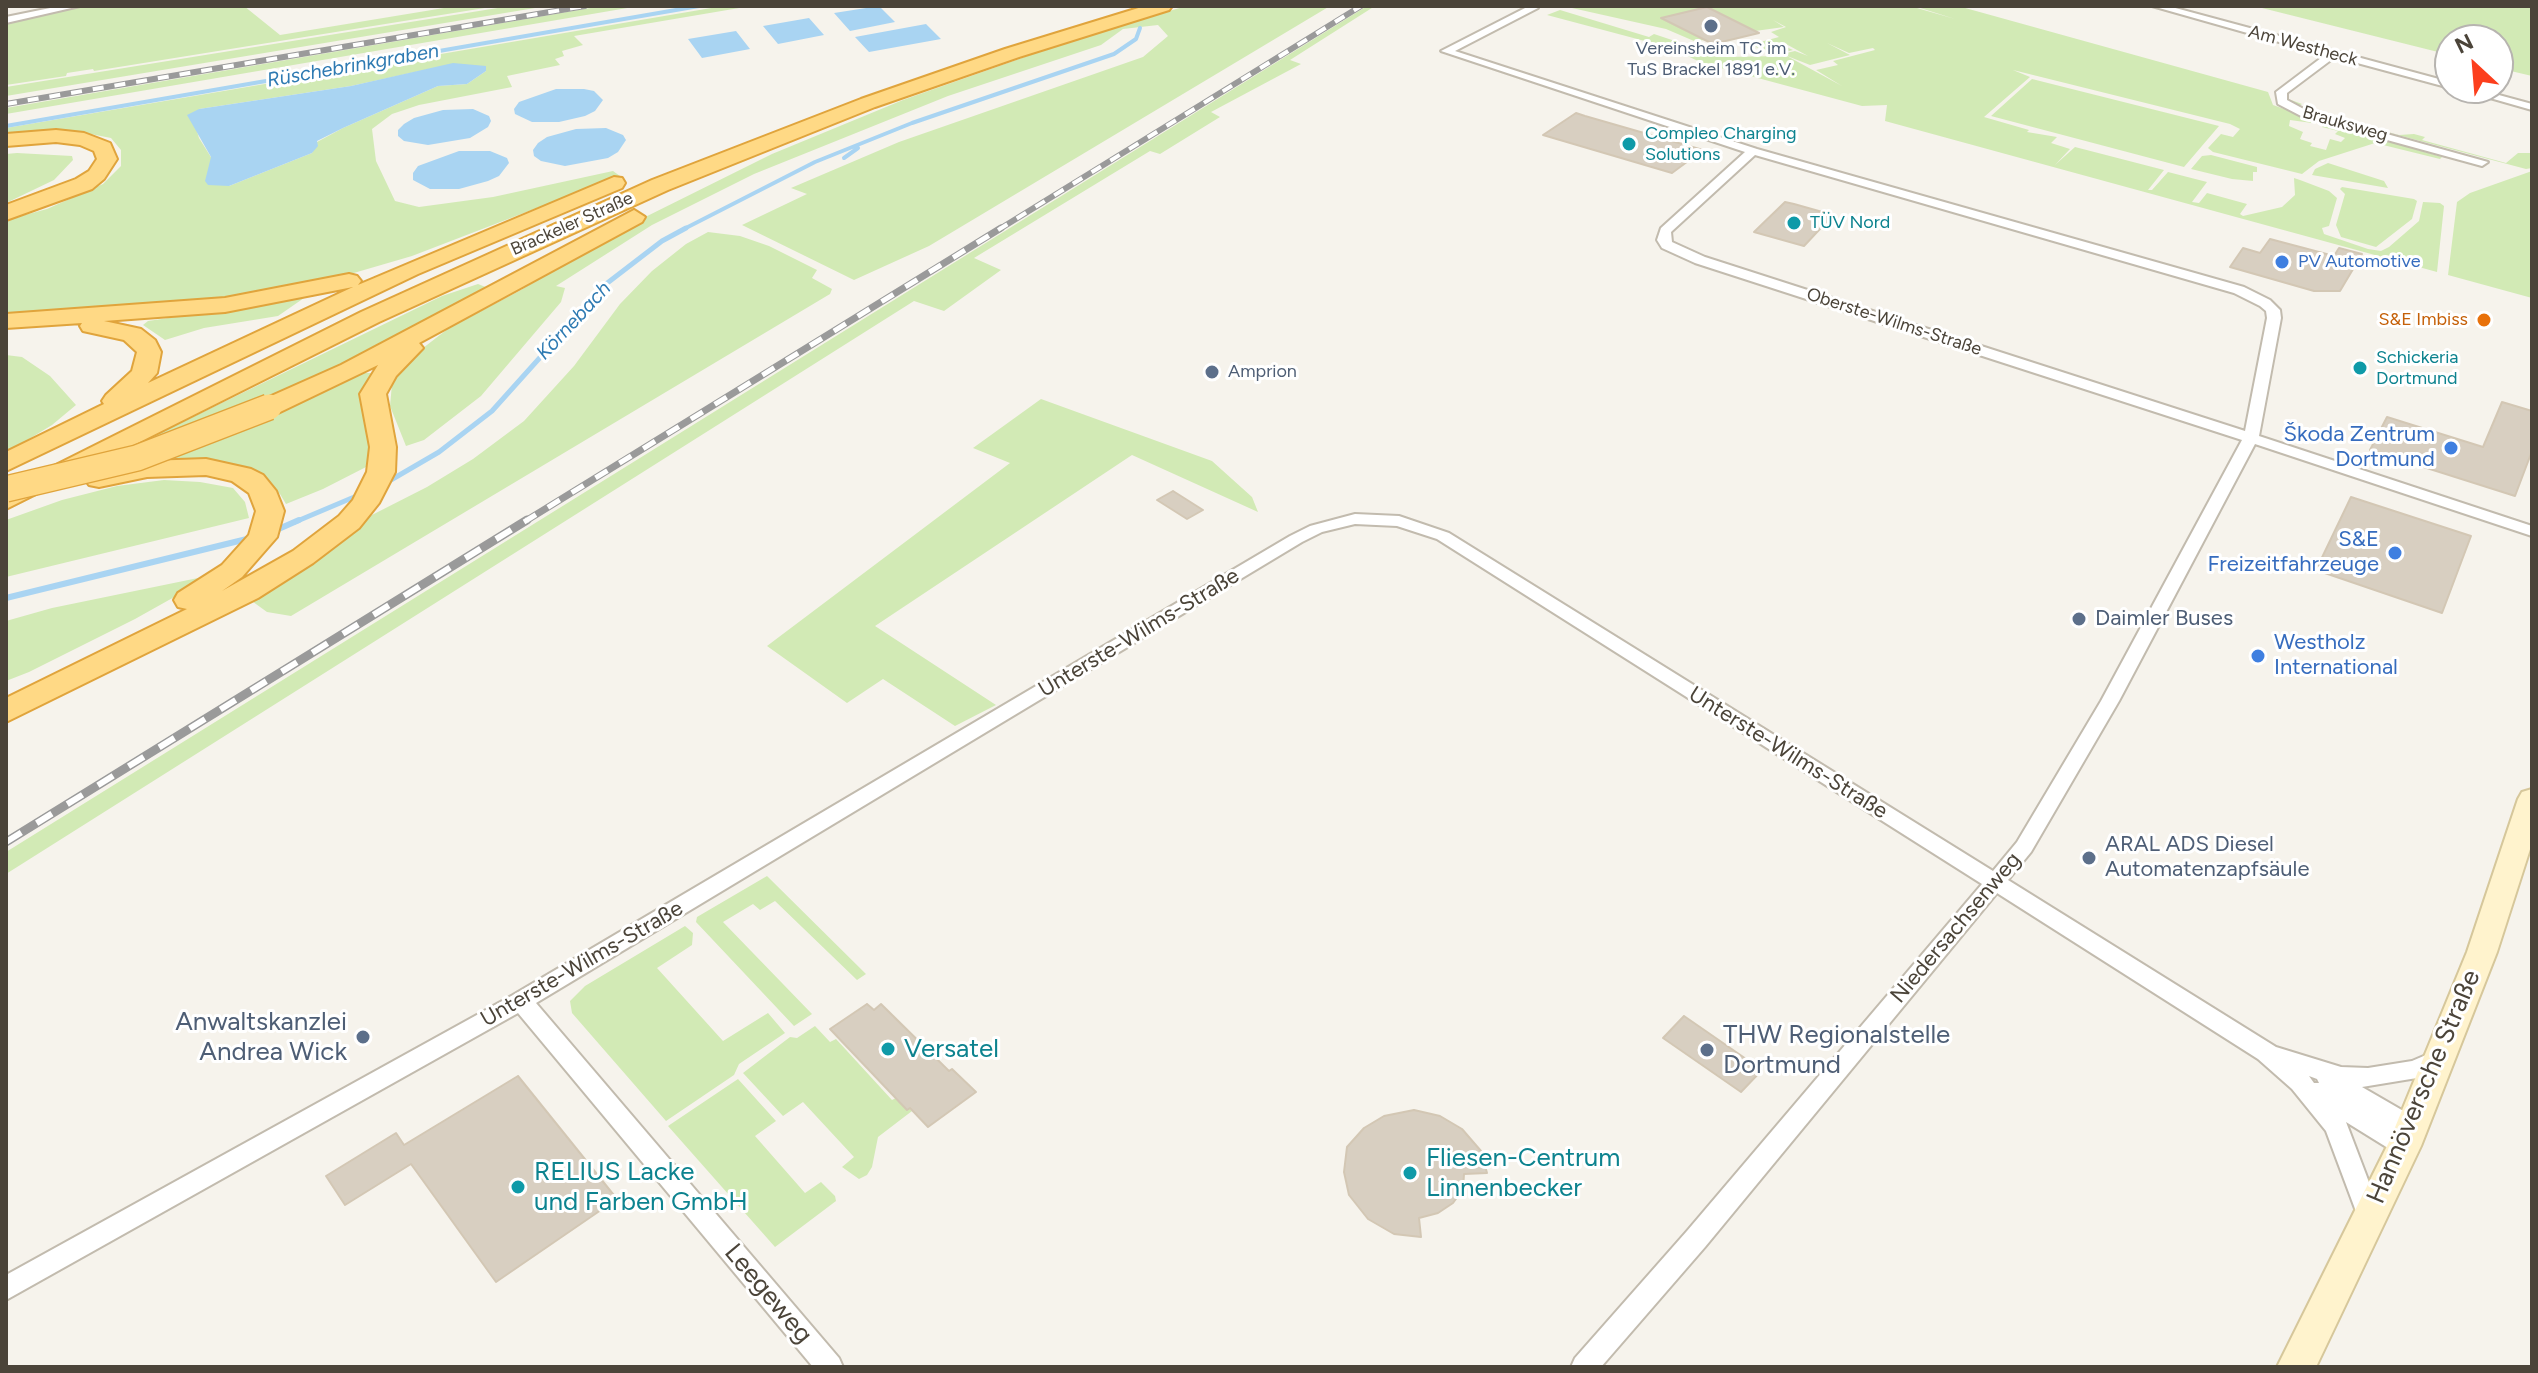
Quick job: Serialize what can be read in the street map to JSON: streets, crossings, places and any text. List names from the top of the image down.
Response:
{
  "streets": {
    "highway": ["Brackeler Straße"],
    "main road": ["Hannöversche Straße"],
    "street": [
      "Am Westheck",
      "Brauksweg",
      "Oberste-Wilms-Straße",
      "Unterste-Wilms-Straße",
      "Niedersachsenweg",
      "Leegeweg"
    ]
  },
  "crossings": [
    ["Am Westheck", "Brauksweg"],
    ["Oberste-Wilms-Straße", "Niedersachsenweg"],
    ["Unterste-Wilms-Straße", "Niedersachsenweg"],
    ["Unterste-Wilms-Straße", "Hannöversche Straße"],
    ["Unterste-Wilms-Straße", "Leegeweg"]
  ],
  "water": ["Rüschebrinkgraben", "Körnebach"],
  "places": [
    "Vereinsheim TC im TuS Brackel 1891 e.V.",
    "Compleo Charging Solutions",
    "TÜV Nord",
    "PV Automotive",
    "S&E Imbiss",
    "Schickeria Dortmund",
    "Amprion",
    "Škoda Zentrum Dortmund",
    "S&E Freizeitfahrzeuge",
    "Daimler Buses",
    "Westholz International",
    "ARAL ADS Diesel Automatenzapfsäule",
    "Anwaltskanzlei Andrea Wick",
    "Versatel",
    "THW Regionalstelle Dortmund",
    "Fliesen-Centrum Linnenbecker",
    "RELIUS Lacke und Farben GmbH"
  ],
  "north": "top left"
}
